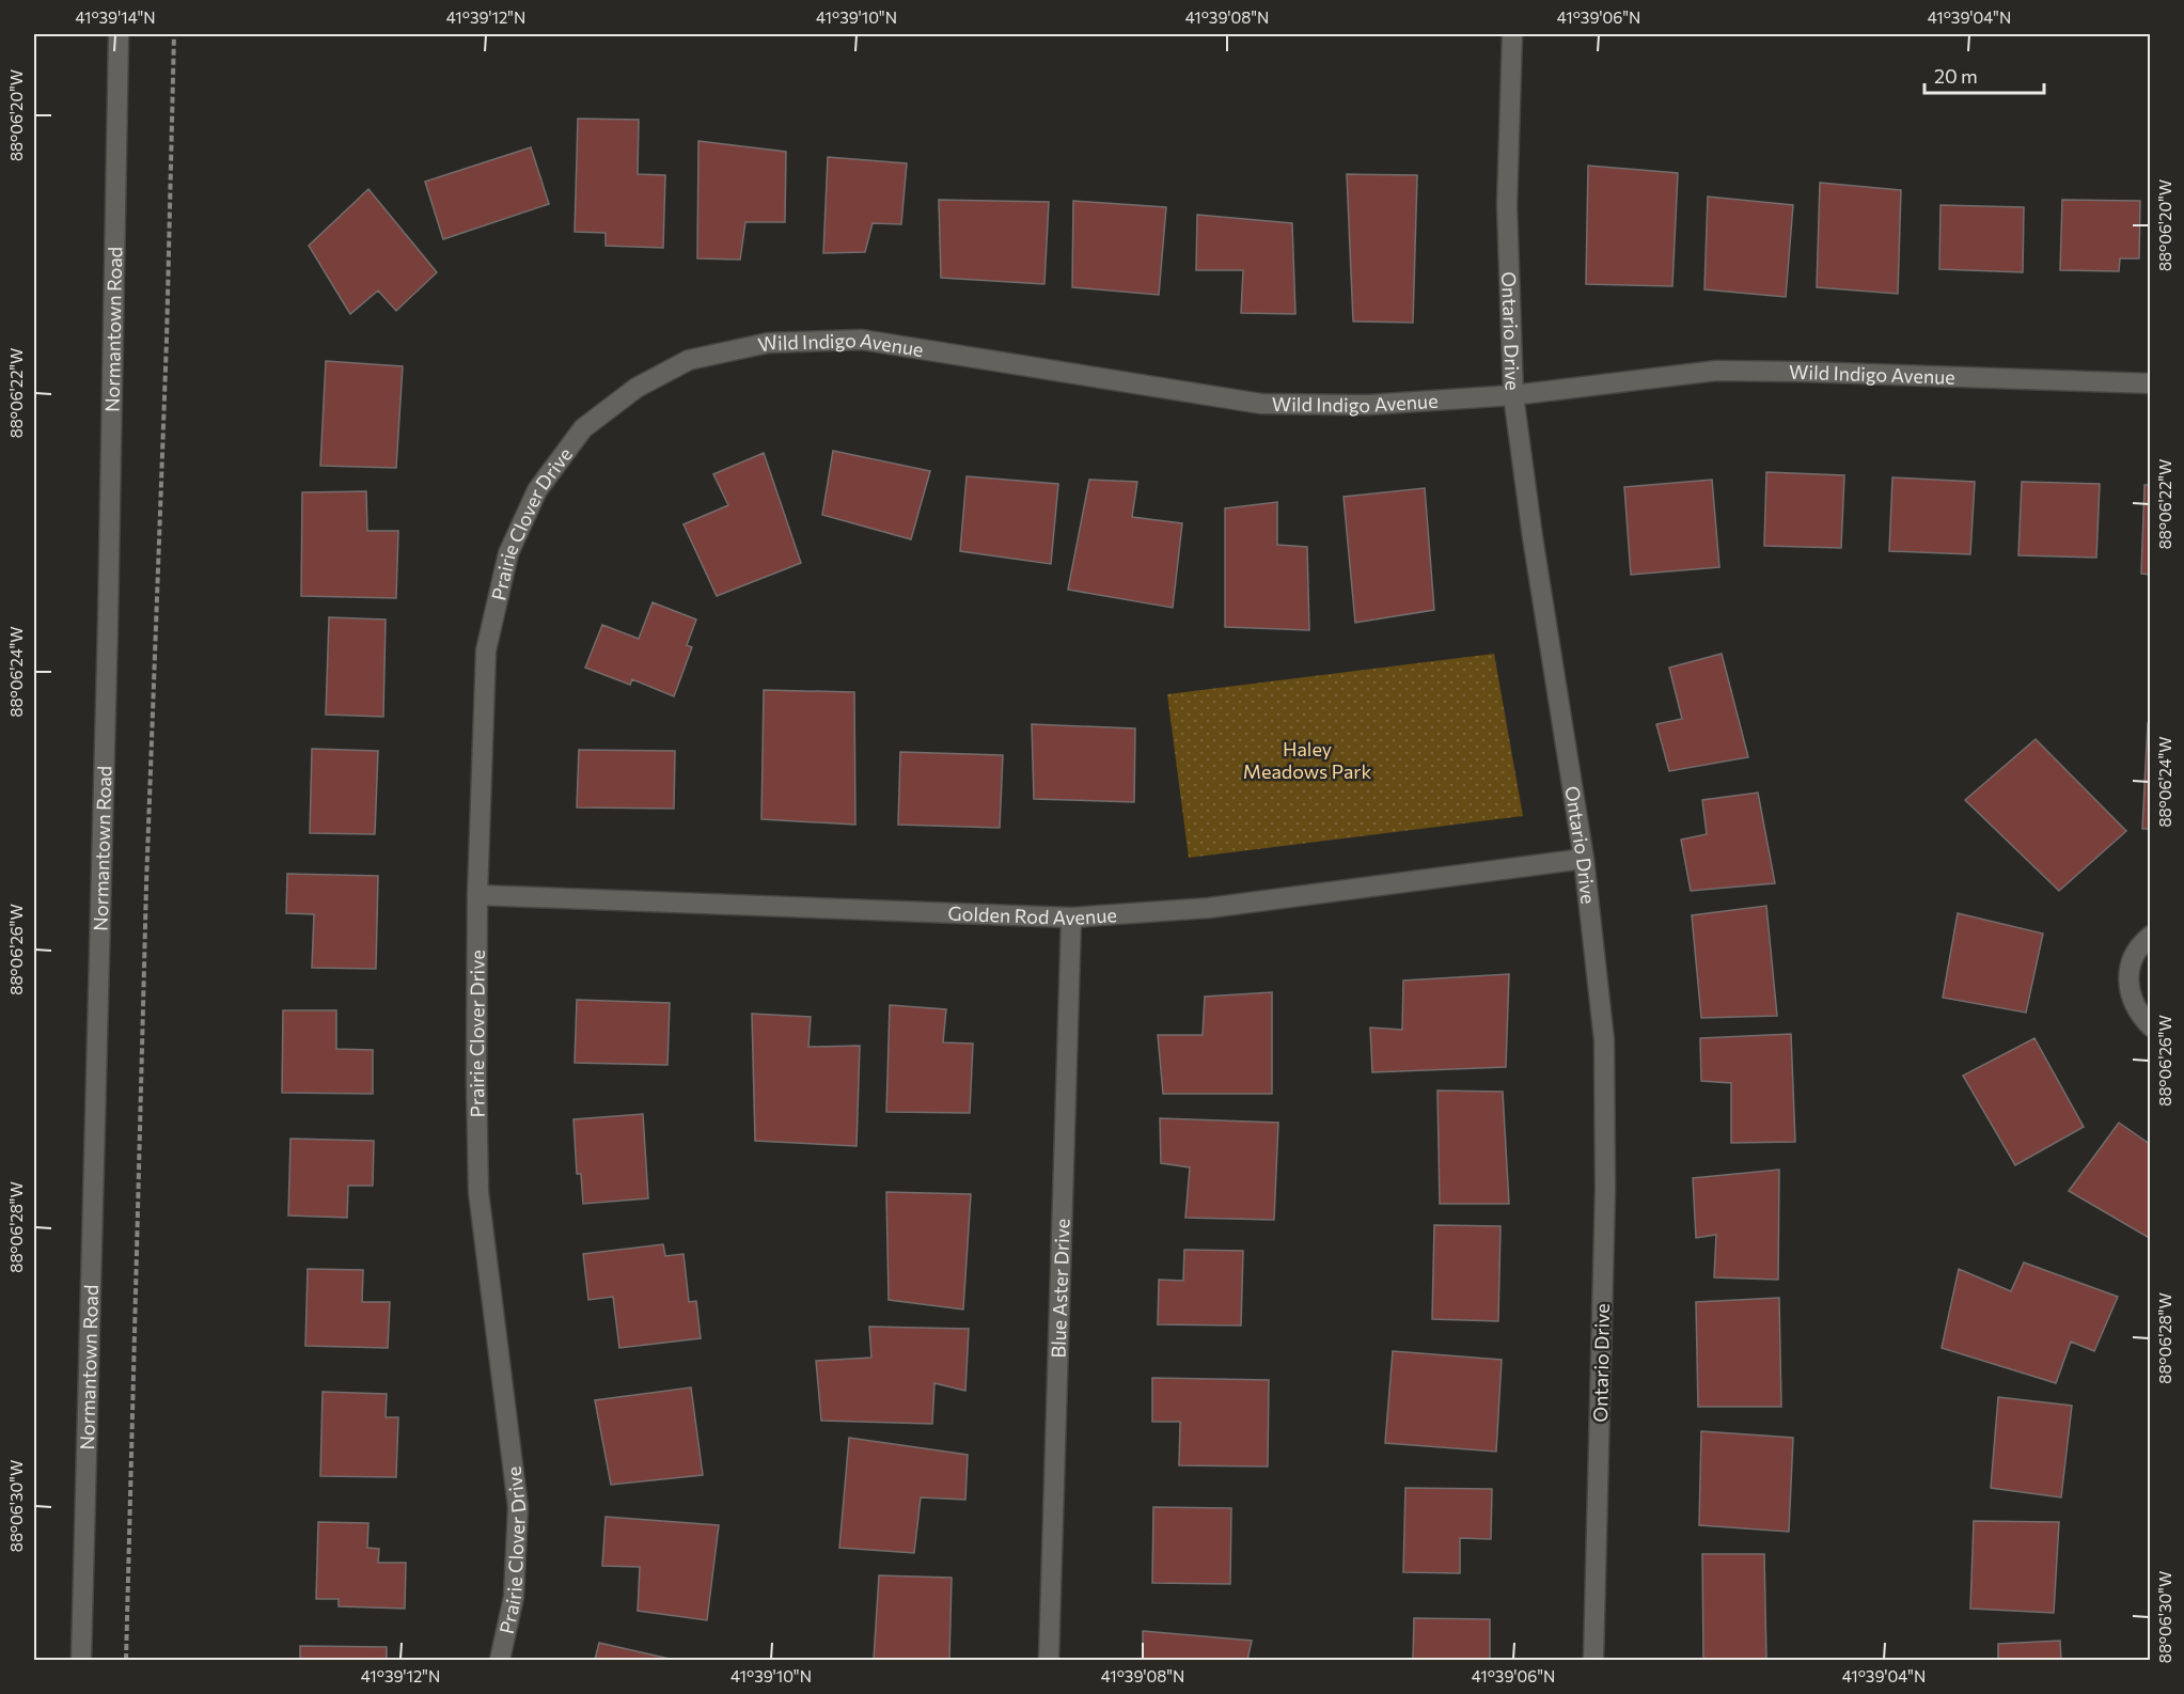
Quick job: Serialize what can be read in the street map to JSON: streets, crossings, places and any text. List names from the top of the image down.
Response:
{
  "streets": {
    "street": [
      "Normantown Road",
      "Ontario Drive",
      "Wild Indigo Avenue",
      "Prairie Clover Drive",
      "Golden Rod Avenue",
      "Blue Aster Drive"
    ]
  },
  "crossings": [
    ["Ontario Drive", "Wild Indigo Avenue"],
    ["Ontario Drive", "Golden Rod Avenue"],
    ["Wild Indigo Avenue", "Prairie Clover Drive"],
    ["Prairie Clover Drive", "Golden Rod Avenue"],
    ["Golden Rod Avenue", "Blue Aster Drive"]
  ],
  "parks": ["Haley Meadows Park"],
  "scale_bar": "20 m",
  "coordinates": [
    "41°39'14\"N",
    "41°39'12\"N",
    "41°39'10\"N",
    "41°39'08\"N",
    "41°39'06\"N",
    "41°39'04\"N",
    "88°06'20\"W",
    "88°06'22\"W",
    "88°06'24\"W",
    "88°06'26\"W",
    "88°06'28\"W",
    "88°06'30\"W"
  ]
}
